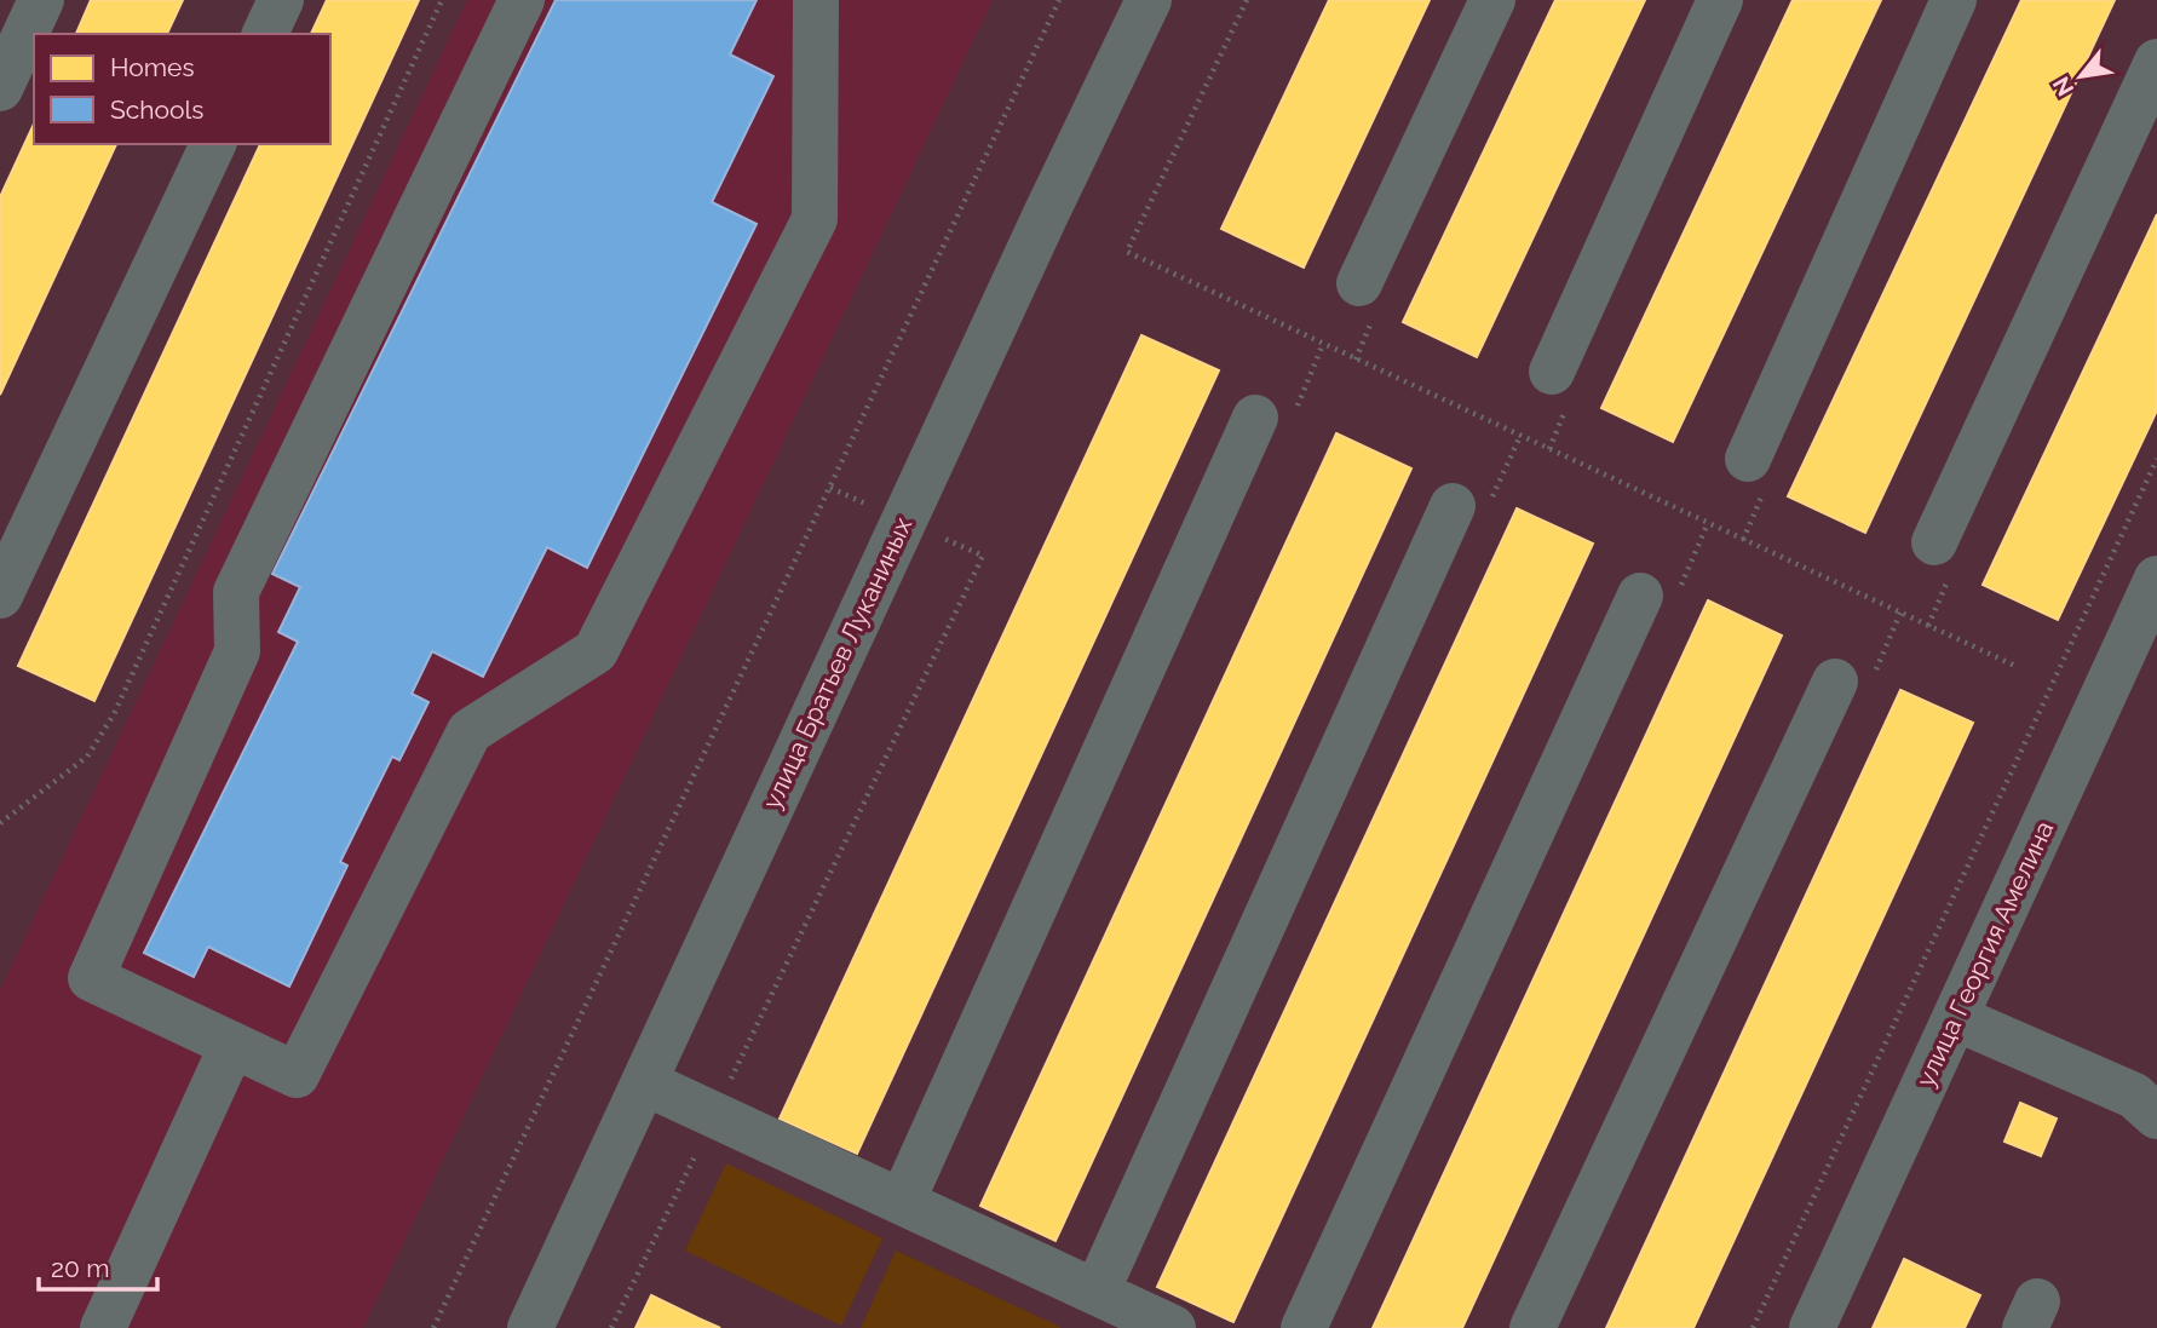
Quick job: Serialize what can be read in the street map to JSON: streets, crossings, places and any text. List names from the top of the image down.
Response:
{
  "streets": {
    "street": ["улица Братьев Луканиных", "улица Георгия Амелина"]
  },
  "legend": ["Homes", "Schools"],
  "scale_bar": "20 m",
  "north": "bottom left"
}
